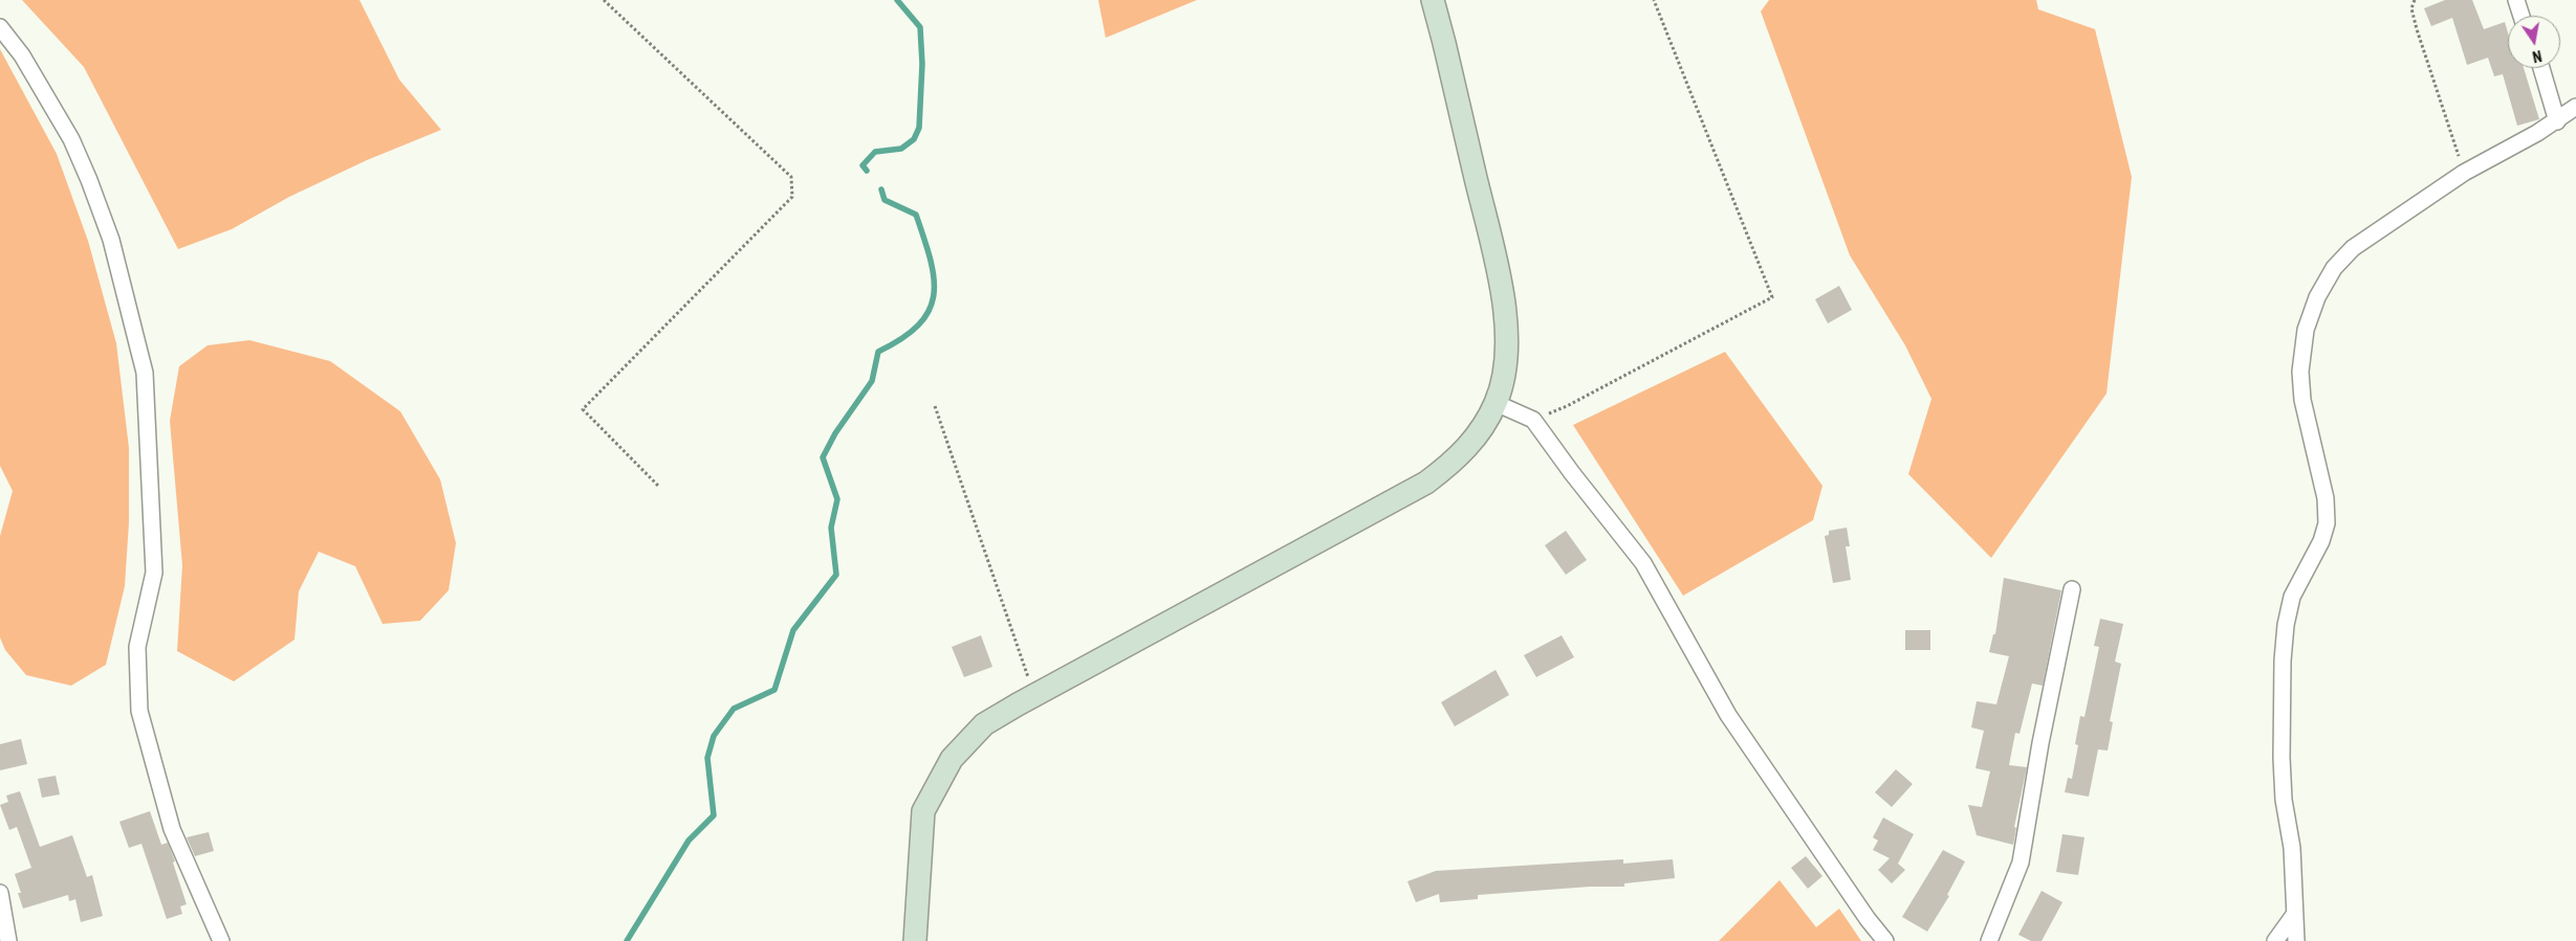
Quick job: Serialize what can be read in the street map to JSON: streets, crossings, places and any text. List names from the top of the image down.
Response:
{
  "north": "bottom"
}
